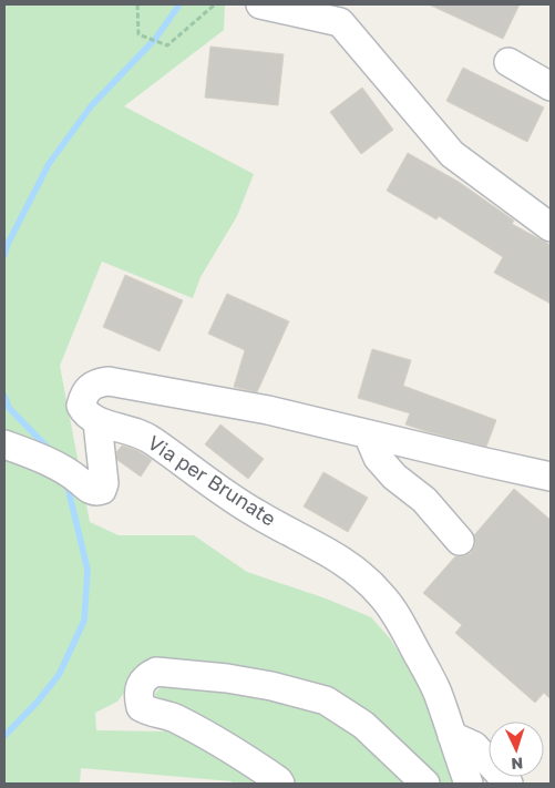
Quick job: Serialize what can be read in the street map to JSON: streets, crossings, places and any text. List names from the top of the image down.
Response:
{
  "streets": {
    "street": ["Via per Brunate"]
  },
  "north": "bottom"
}
